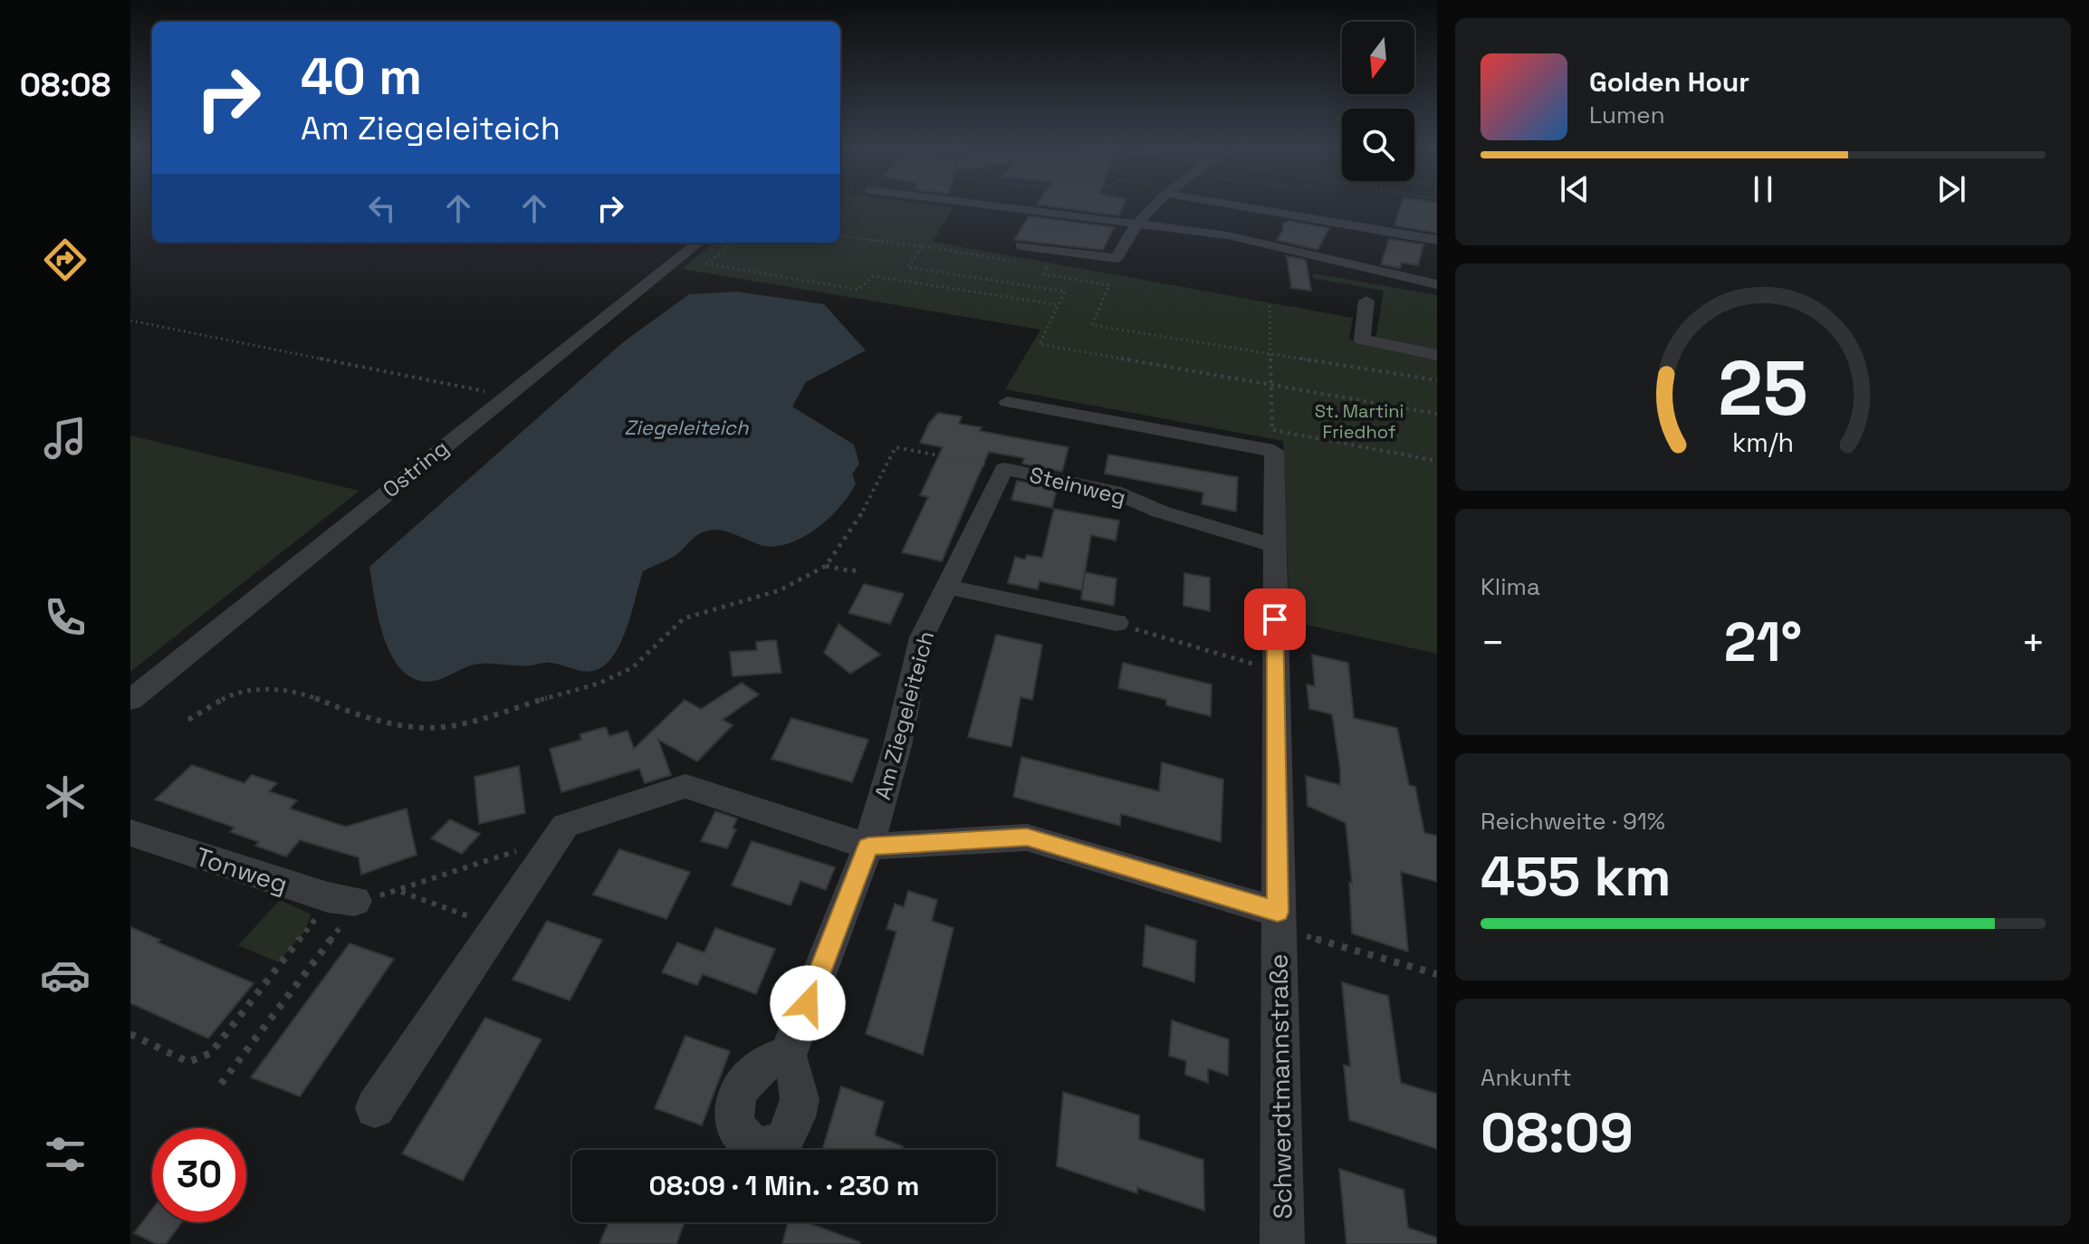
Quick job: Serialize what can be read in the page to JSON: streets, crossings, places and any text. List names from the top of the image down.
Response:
{
  "streets": {
    "street": [
      "Ostring",
      "Steinweg",
      "Am Ziegeleiteich",
      "Tonweg",
      "Schwerdtmannstraße"
    ]
  },
  "crossings": [
    ["Steinweg", "Am Ziegeleiteich"],
    ["Steinweg", "Schwerdtmannstraße"]
  ],
  "water": ["Ziegeleiteich"],
  "parks": ["St. Martini Friedhof"],
  "north": "bottom",
  "page": {
    "tabs": "08:08",
    "turn": ["40 m", "Am Ziegeleiteich"],
    "song": ["Golden Hour", "Lumen"],
    "tile": [
      "Klima",
      ["Reichweite · 91%", "455 km"],
      ["Ankunft", "08:09"]
    ],
    "heat": ["−", "21°", "+"],
    "limit": "30",
    "trip": "08:09 · 1 Min. · 230 m",
    "gauge": ["25", "km/h"]
  }
}
